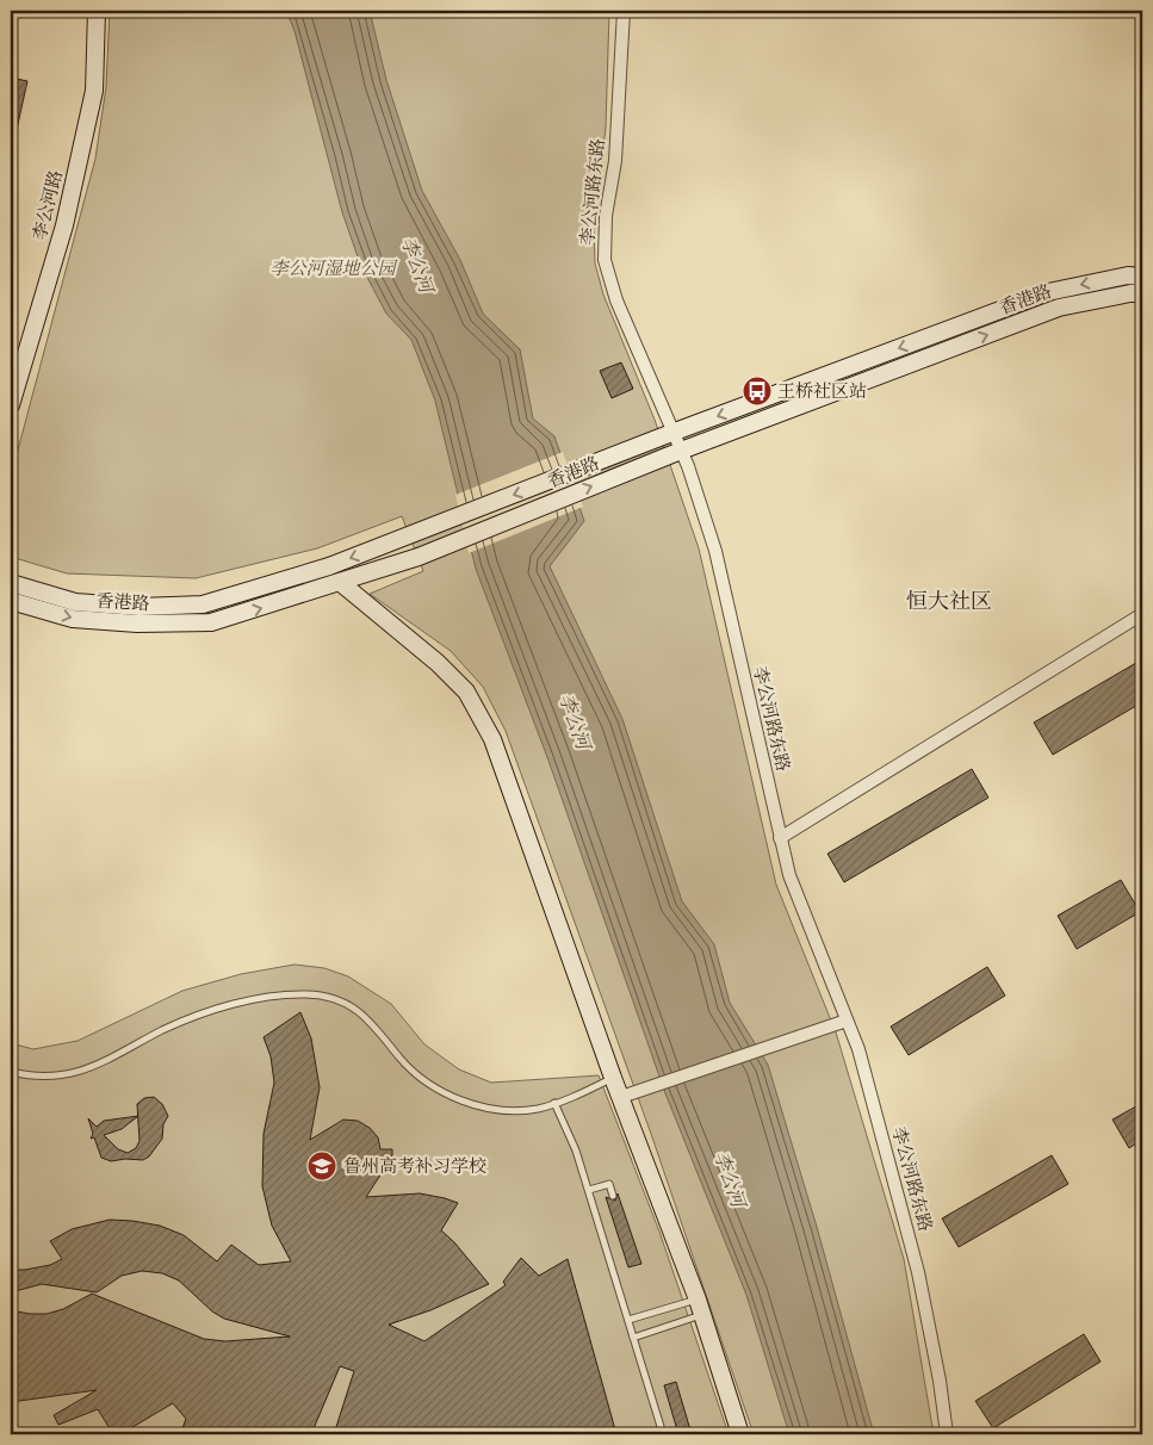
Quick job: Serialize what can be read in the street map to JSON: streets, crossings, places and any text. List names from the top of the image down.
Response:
{
  "streets": {
    "main road": ["李公河路", "香港路"],
    "street": ["李公河路东路"]
  },
  "crossings": [
    ["李公河路东路", "香港路"]
  ],
  "districts": ["恒大社区"],
  "water": ["李公河"],
  "parks": ["李公河湿地公园"],
  "places": {
    "bus stop": ["王桥社区站"],
    "school or university": ["鲁州高考补习学校"]
  }
}
